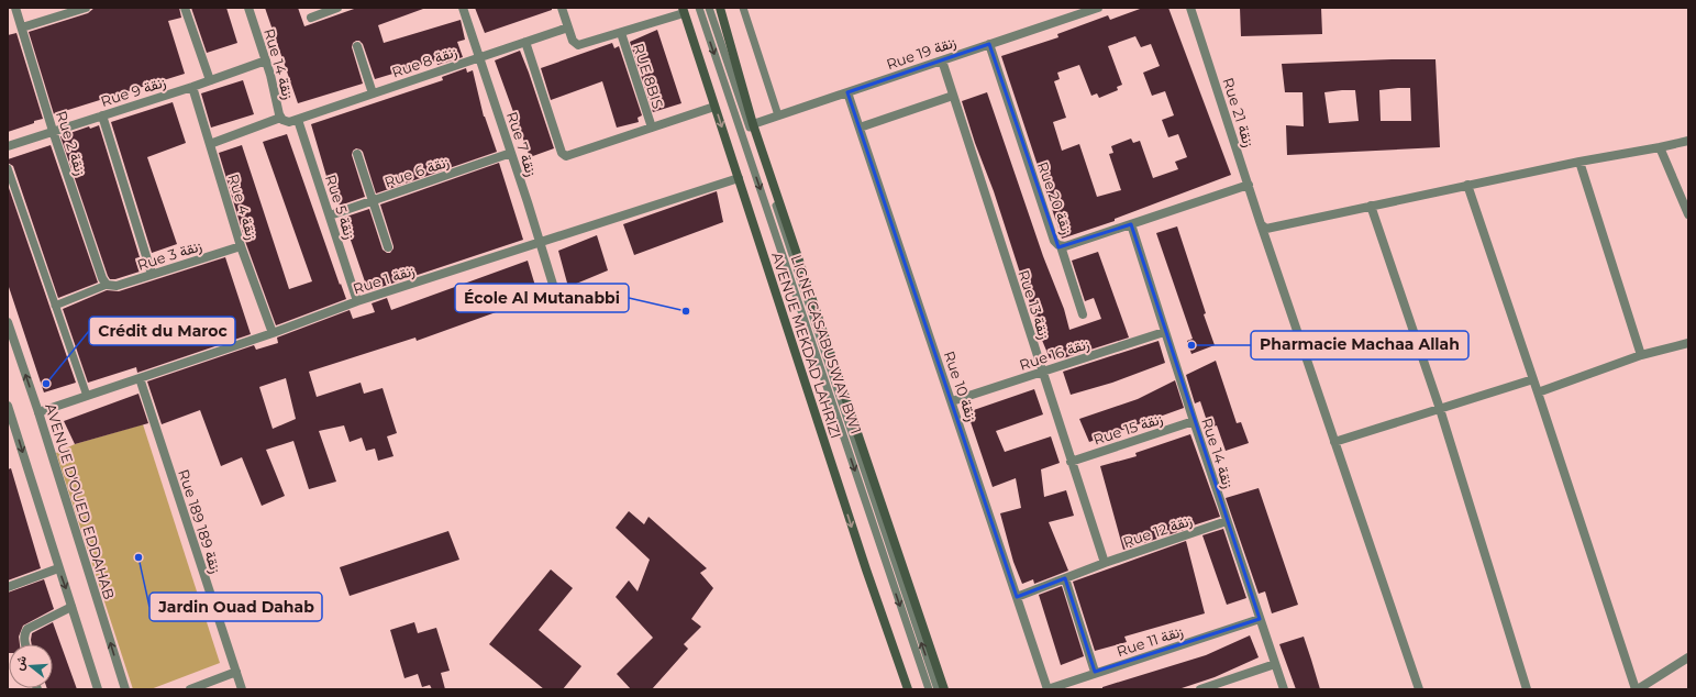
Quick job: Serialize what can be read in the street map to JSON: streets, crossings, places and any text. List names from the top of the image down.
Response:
{
  "streets": {
    "main road": ["AVENUE MEKDAD LAHRIZI"],
    "street": [
      "Rue 19 زنقة",
      "Rue 8 زنقة",
      "Rue 14 زنقة",
      "RUE 8BIS",
      "Rue 9 زنقة",
      "Rue 21 زنقة",
      "Rue 2 زنقة",
      "Rue 7 زنقة",
      "Rue 6 زنقة",
      "Rue 20 زنقة",
      "Rue 4 زنقة",
      "Rue 5 زنقة",
      "Rue 3 زنقة",
      "Rue 1 زنقة",
      "Rue 13 زنقة",
      "Rue 16 زنقة",
      "Rue 10 زنقة",
      "Rue 15 زنقة",
      "AVENUE D'OUED EDDAHAB",
      "Rue 189 زنقة 189",
      "Rue 12 زنقة",
      "Rue 11 زنقة"
    ],
    "lane": ["LIGNE CASABUSWAY BW1"]
  },
  "crossings": [
    ["Rue 19 زنقة", "Rue 20 زنقة"],
    ["Rue 19 زنقة", "Rue 13 زنقة"],
    ["Rue 19 زنقة", "AVENUE MEKDAD LAHRIZI"],
    ["Rue 19 زنقة", "Rue 10 زنقة"],
    ["Rue 8 زنقة", "Rue 14 زنقة"],
    ["Rue 8 زنقة", "Rue 7 زنقة"],
    ["Rue 8 زنقة", "Rue 4 زنقة"],
    ["Rue 8 زنقة", "Rue 5 زنقة"],
    ["Rue 14 زنقة", "Rue 9 زنقة"],
    ["Rue 14 زنقة", "Rue 20 زنقة"],
    ["Rue 14 زنقة", "Rue 16 زنقة"],
    ["Rue 14 زنقة", "Rue 15 زنقة"],
    ["Rue 14 زنقة", "Rue 12 زنقة"],
    ["Rue 14 زنقة", "Rue 11 زنقة"],
    ["Rue 9 زنقة", "Rue 2 زنقة"],
    ["Rue 9 زنقة", "Rue 4 زنقة"],
    ["Rue 21 زنقة", "Rue 20 زنقة"],
    ["Rue 2 زنقة", "Rue 3 زنقة"],
    ["Rue 7 زنقة", "Rue 6 زنقة"],
    ["Rue 7 زنقة", "Rue 1 زنقة"],
    ["Rue 6 زنقة", "Rue 5 زنقة"],
    ["Rue 4 زنقة", "Rue 3 زنقة"],
    ["Rue 4 زنقة", "Rue 1 زنقة"],
    ["Rue 5 زنقة", "Rue 1 زنقة"],
    ["Rue 1 زنقة", "AVENUE MEKDAD LAHRIZI"],
    ["Rue 1 زنقة", "AVENUE D'OUED EDDAHAB"],
    ["Rue 1 زنقة", "Rue 189 زنقة 189"],
    ["Rue 13 زنقة", "Rue 16 زنقة"],
    ["Rue 13 زنقة", "Rue 15 زنقة"],
    ["Rue 13 زنقة", "Rue 12 زنقة"],
    ["Rue 16 زنقة", "Rue 10 زنقة"],
    ["Rue 10 زنقة", "Rue 12 زنقة"],
    ["Rue 10 زنقة", "Rue 11 زنقة"]
  ],
  "places": [
    "École Al Mutanabbi",
    "Pharmacie Machaa Allah",
    "Crédit du Maroc",
    "Jardin Ouad Dahab"
  ],
  "north": "left"
}
